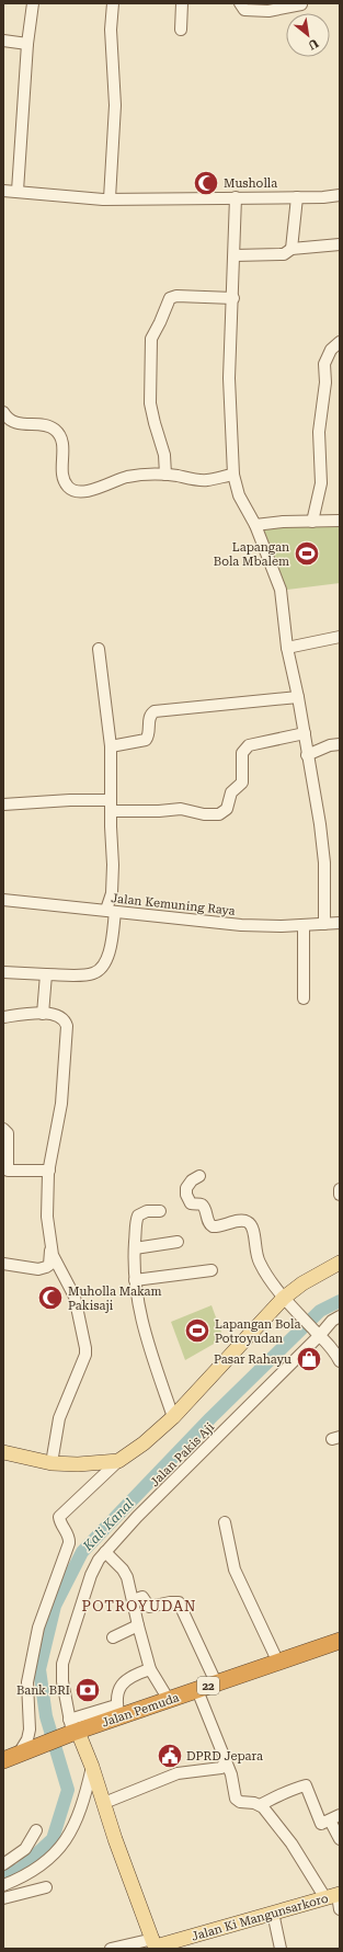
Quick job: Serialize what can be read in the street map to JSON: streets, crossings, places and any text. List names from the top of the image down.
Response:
{
  "streets": {
    "highway": ["22", "Jalan Pemuda"],
    "main road": ["Jalan Ki Mangunsarkoro"],
    "street": ["Jalan Kemuning Raya", "Jalan Pakis Aji"]
  },
  "crossings": [
    ["Jalan Pakis Aji", "22"],
    ["Jalan Pakis Aji", "Jalan Pemuda"],
    ["22", "Jalan Pemuda"]
  ],
  "districts": ["POTROYUDAN"],
  "water": ["Kali Kanal"],
  "places": {
    "mosque": ["Musholla", "Muholla Makam Pakisaji"],
    "sports": ["Lapangan Bola Mbalem", "Lapangan Bola Potroyudan"],
    "shop": ["Pasar Rahayu"],
    "bank": ["Bank BRI"],
    "public building": ["DPRD Jepara"]
  },
  "north": "bottom right"
}
